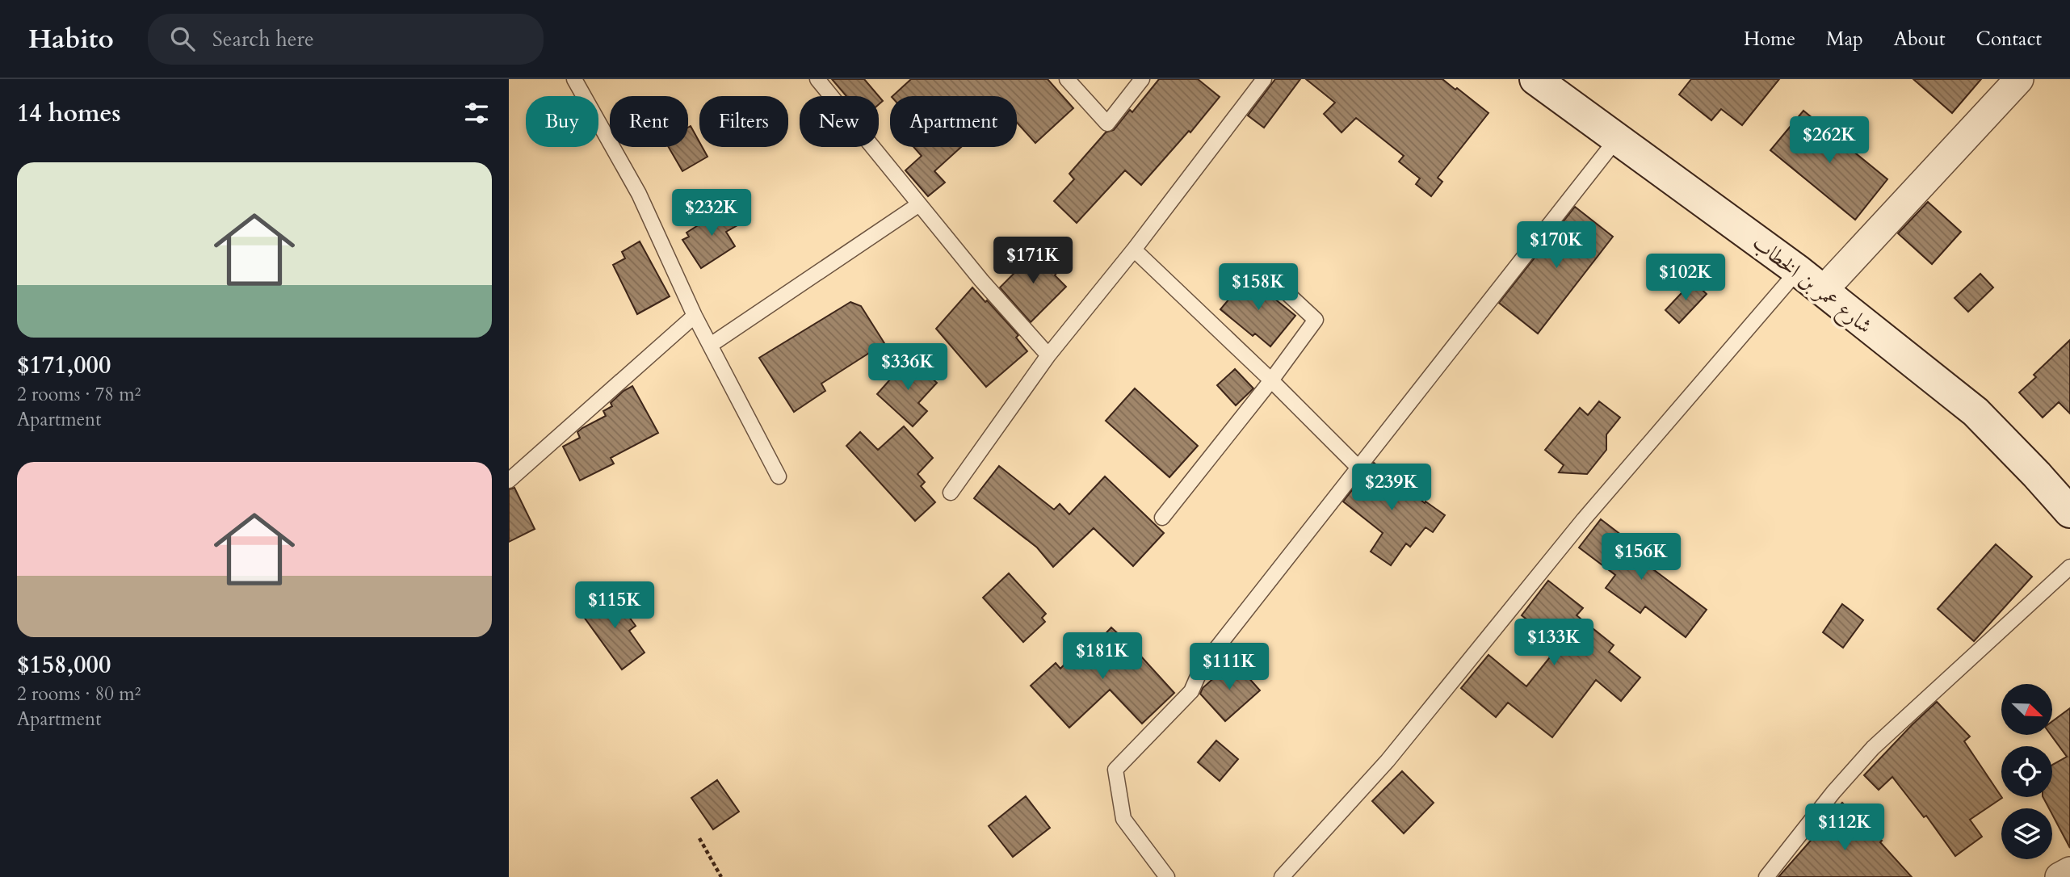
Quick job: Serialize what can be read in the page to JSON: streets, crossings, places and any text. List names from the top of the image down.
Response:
{
  "streets": {
    "main road": ["شارع عمر بن الخطاب"]
  },
  "north": "bottom right",
  "page": {
    "header": "Habito",
    "search": "Search here",
    "nav": [
      "Home",
      "Map",
      "About",
      "Contact"
    ],
    "heading": "14 homes",
    "chip": [
      "Buy",
      "Rent",
      "Filters",
      "New",
      "Apartment"
    ],
    "price": [
      "$262K",
      "$232K",
      "$170K",
      "$171K",
      "$102K",
      "$158K",
      "$336K",
      "$239K",
      "$156K",
      "$115K",
      "$133K",
      "$181K",
      "$111K",
      "$112K"
    ],
    "list": [
      {
        "name": "$171,000",
        "note": "2 rooms · 78 m² · Apartment"
      },
      {
        "name": "$158,000",
        "note": "2 rooms · 80 m² · Apartment"
      }
    ]
  }
}
